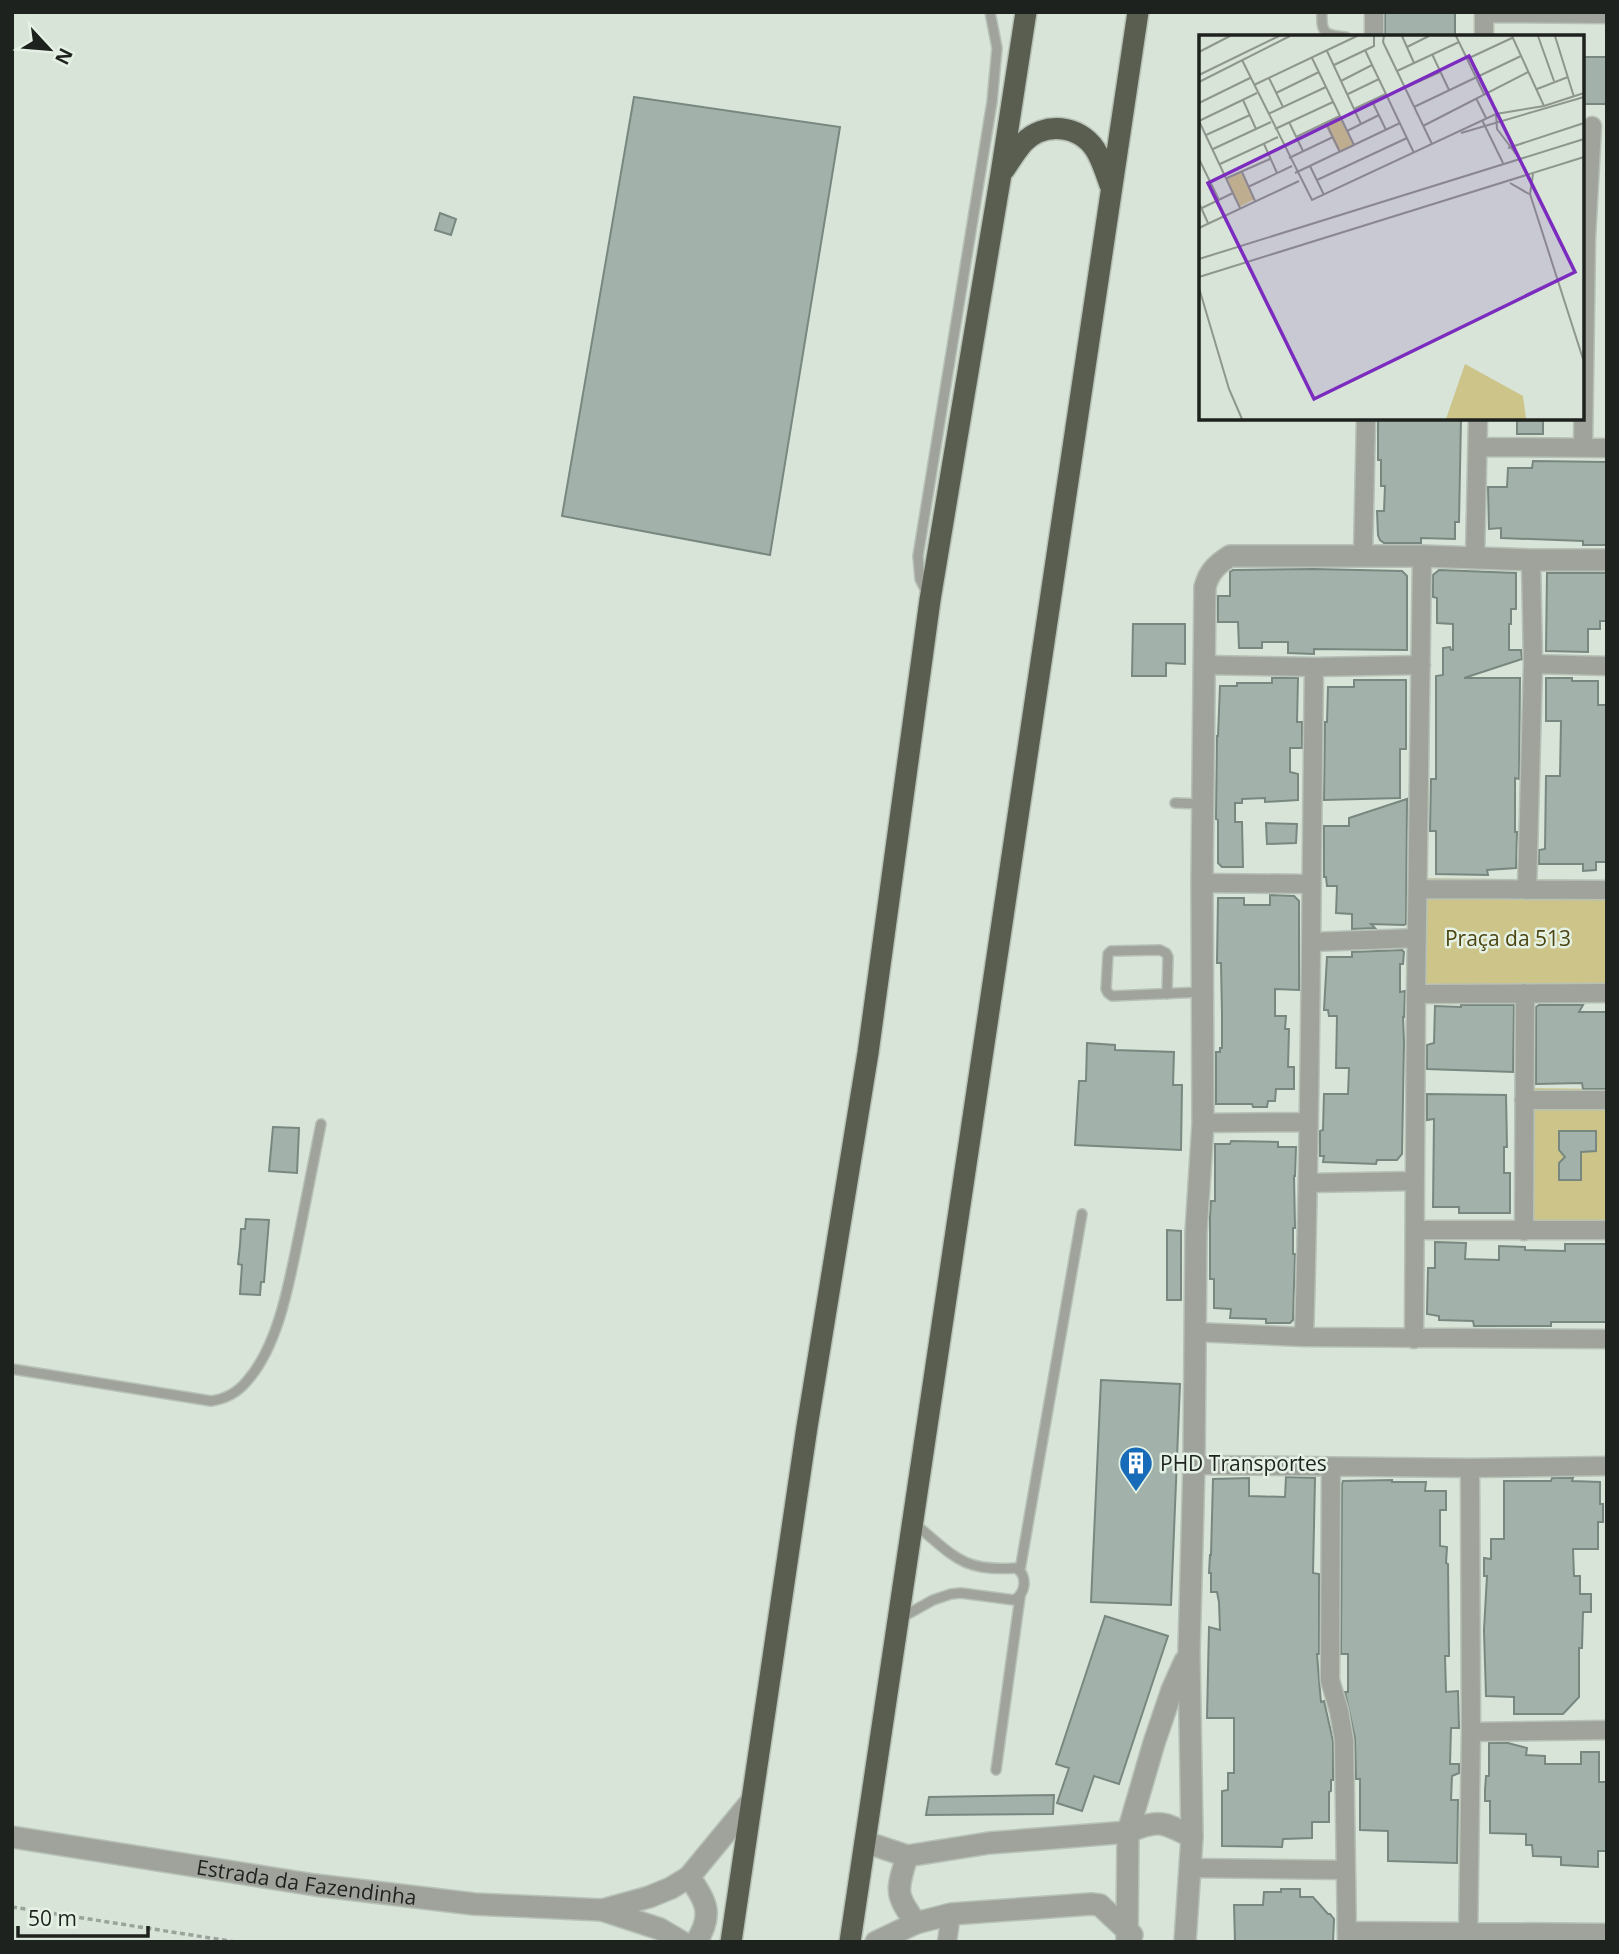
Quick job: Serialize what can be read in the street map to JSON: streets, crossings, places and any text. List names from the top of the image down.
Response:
{
  "streets": {
    "street": ["Estrada da Fazendinha"]
  },
  "parks": ["Praça da 513"],
  "places": {
    "building": ["PHD Transportes"]
  },
  "scale_bar": "50 m",
  "north": "bottom right"
}
